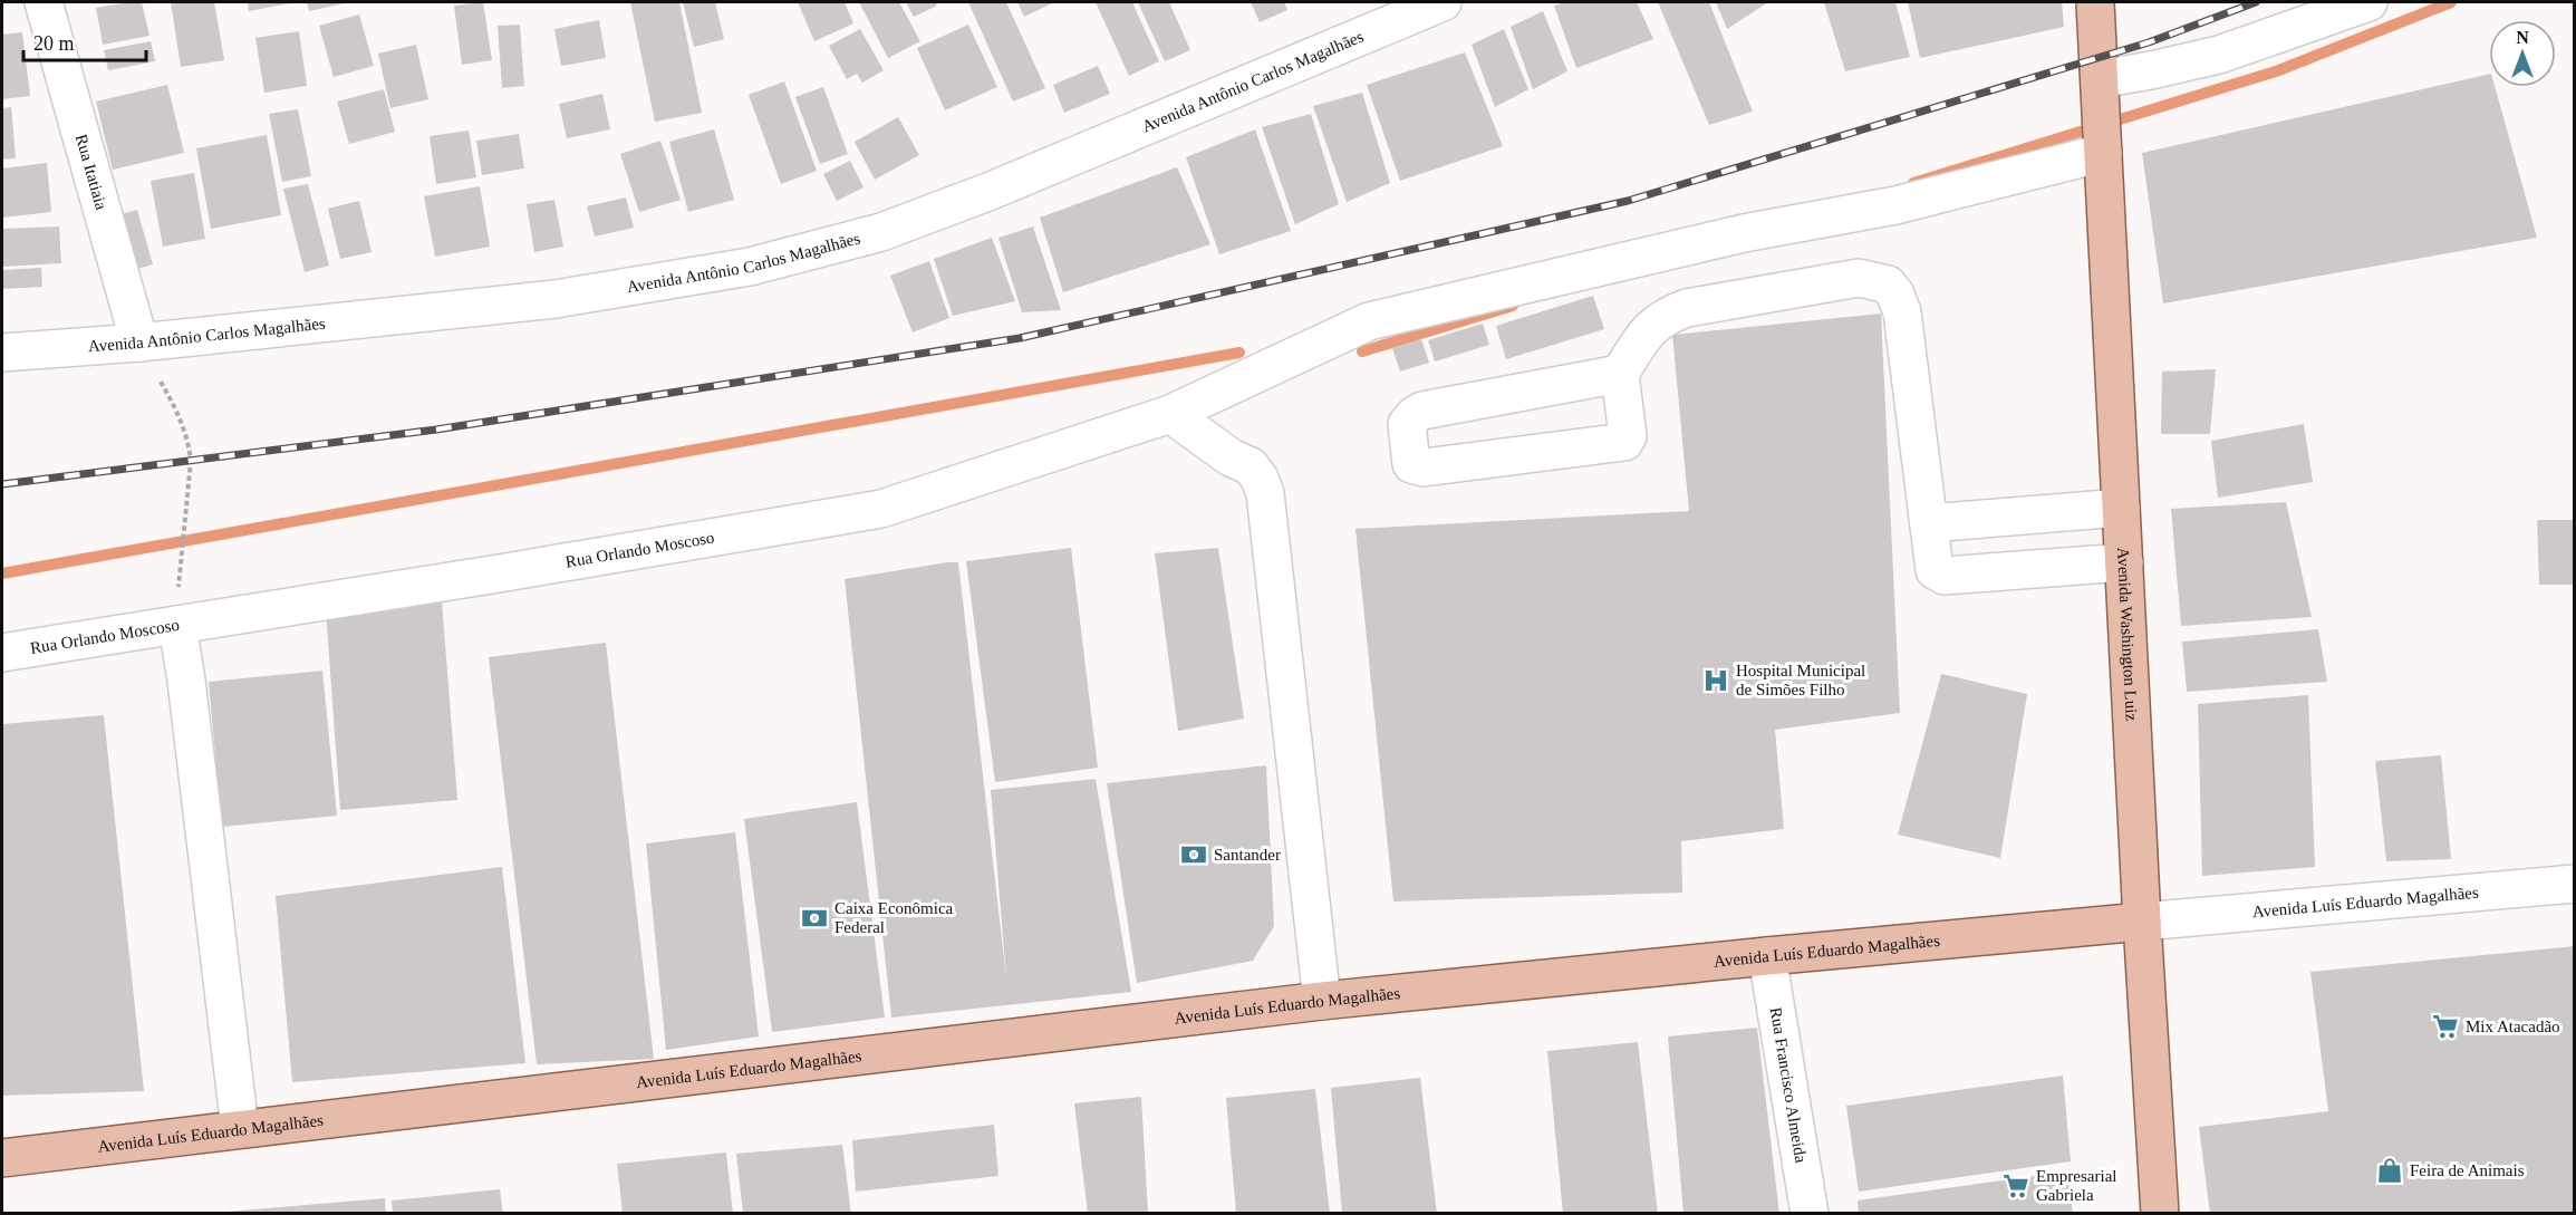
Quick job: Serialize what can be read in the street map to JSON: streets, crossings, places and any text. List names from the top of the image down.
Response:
{
  "streets": {
    "main road": ["Avenida Washington Luiz", "Avenida Luís Eduardo Magalhães"],
    "street": [
      "Avenida Antônio Carlos Magalhães",
      "Rua Itatiaia",
      "Rua Orlando Moscoso",
      "Rua Francisco Almeida"
    ]
  },
  "crossings": [
    ["Avenida Antônio Carlos Magalhães", "Rua Itatiaia"],
    ["Rua Orlando Moscoso", "Avenida Washington Luiz"],
    ["Avenida Washington Luiz", "Avenida Luís Eduardo Magalhães"],
    ["Avenida Luís Eduardo Magalhães", "Rua Francisco Almeida"]
  ],
  "places": {
    "hospital": ["Hospital Municipal de Simões Filho"],
    "bank": ["Santander", "Caixa Econômica Federal"],
    "supermarket": ["Mix Atacadão", "Empresarial Gabriela"],
    "shop": ["Feira de Animais"]
  },
  "scale_bar": "20 m",
  "north": "top"
}
